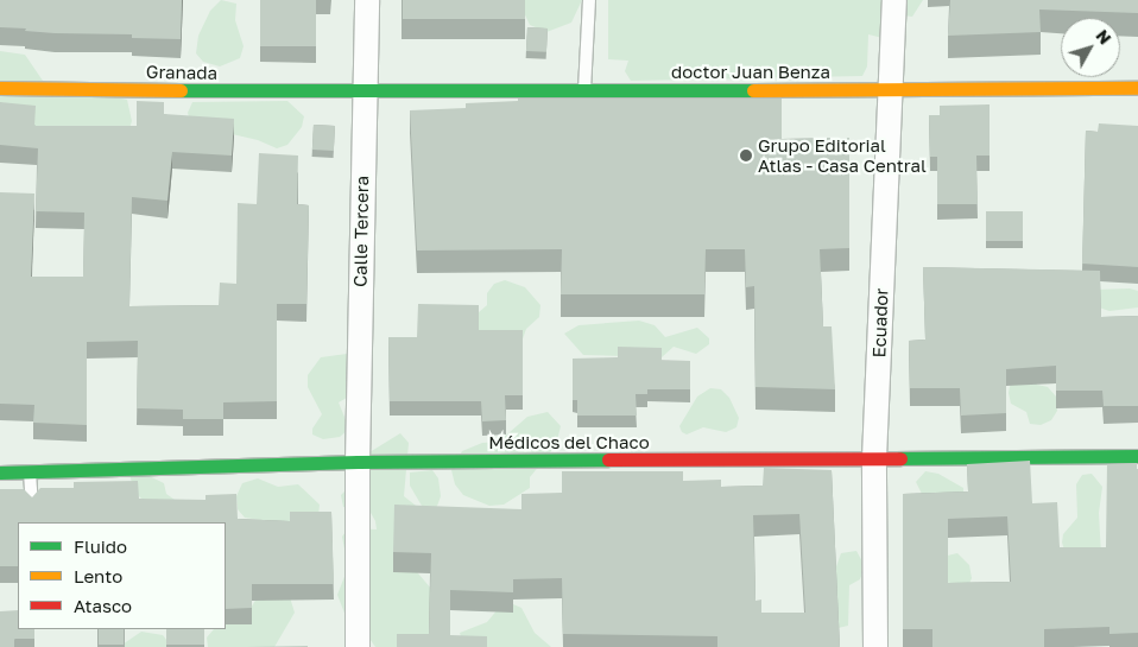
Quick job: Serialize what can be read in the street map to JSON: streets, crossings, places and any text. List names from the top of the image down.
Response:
{
  "streets": {
    "street": [
      "Granada",
      "doctor Juan Benza",
      "Calle Tercera",
      "Ecuador",
      "Médicos del Chaco"
    ]
  },
  "crossings": [
    ["Granada", "doctor Juan Benza"],
    ["Granada", "Calle Tercera"],
    ["doctor Juan Benza", "Calle Tercera"],
    ["doctor Juan Benza", "Ecuador"],
    ["Calle Tercera", "Médicos del Chaco"],
    ["Ecuador", "Médicos del Chaco"]
  ],
  "places": ["Grupo Editorial Atlas - Casa Central"],
  "legend": ["Fluido", "Lento", "Atasco"],
  "north": "top right"
}
